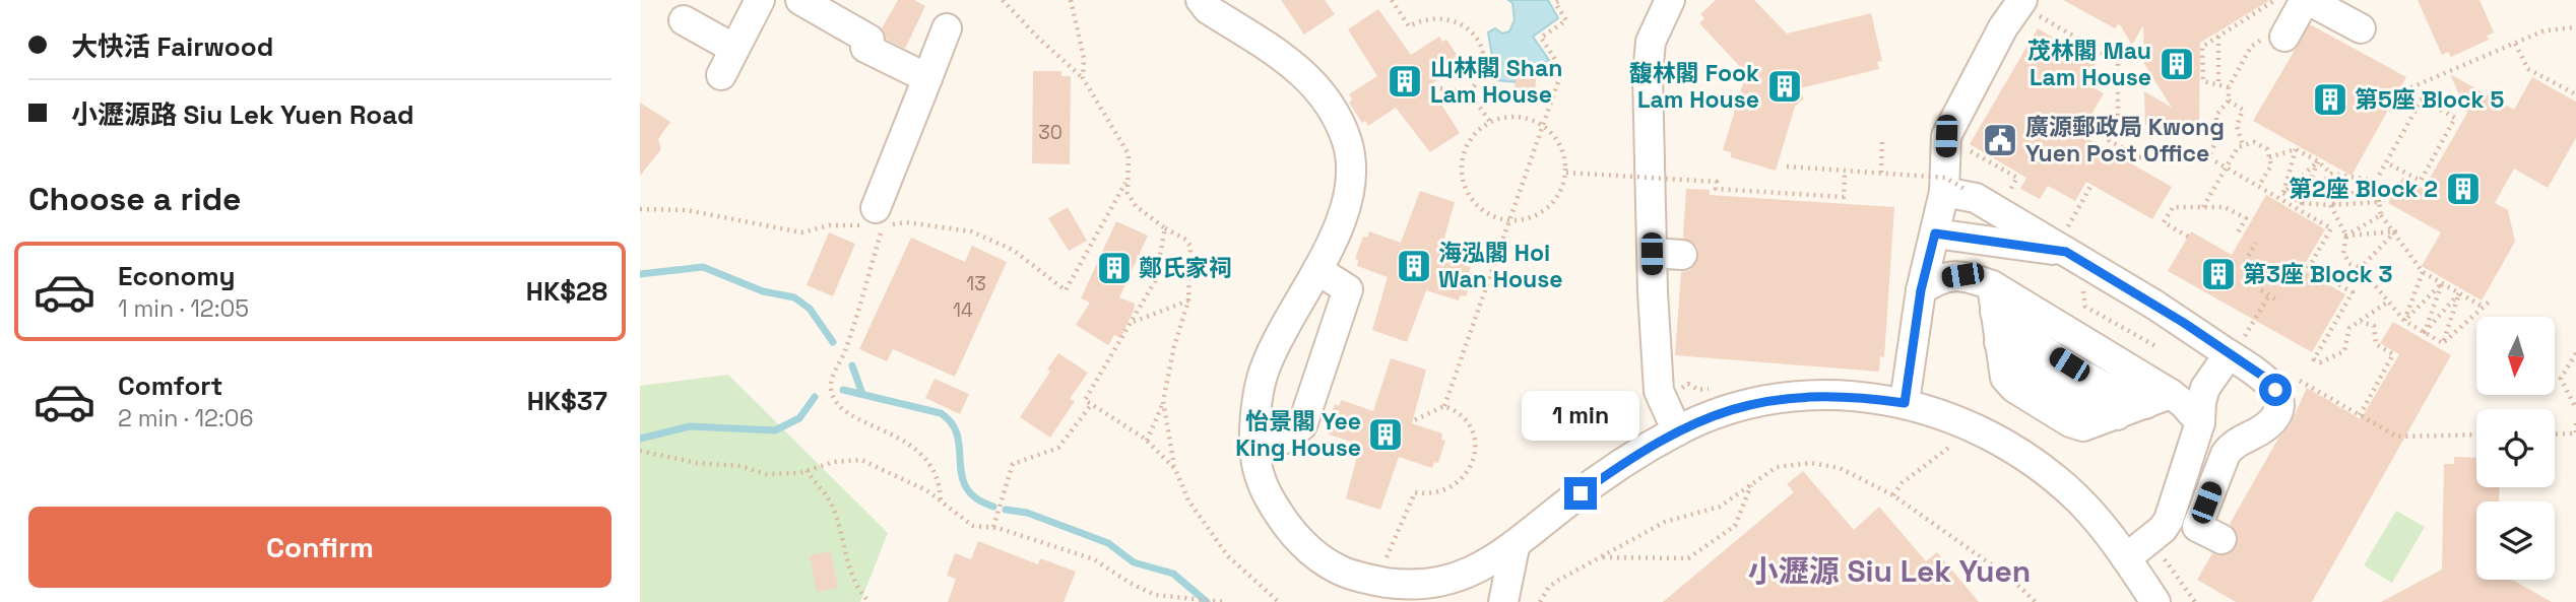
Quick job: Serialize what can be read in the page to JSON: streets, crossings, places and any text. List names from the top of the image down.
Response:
{
  "districts": ["小瀝源 Siu Lek Yuen"],
  "places": {
    "building": [
      "茂林閣 Mau Lam House",
      "山林閣 Shan Lam House",
      "馥林閣 Fook Lam House",
      "第5座 Block 5",
      "第2座 Block 2",
      "海泓閣 Hoi Wan House",
      "鄭氏家祠",
      "第3座 Block 3",
      "怡景閣 Yee King House"
    ],
    "public building": ["廣源郵政局 Kwong Yuen Post Office"]
  },
  "house_numbers": ["30", "13", "14"],
  "north": "bottom",
  "page": {
    "banner": ["大快活 Fairwood", "小瀝源路 Siu Lek Yuen Road"],
    "heading": "Choose a ride",
    "list": [
      {
        "name": "Economy",
        "note": "1 min · 12:05",
        "value": "HK$28"
      },
      {
        "name": "Comfort",
        "note": "2 min · 12:06",
        "value": "HK$37"
      }
    ],
    "bubble": "1 min",
    "buttons": "Confirm"
  }
}
